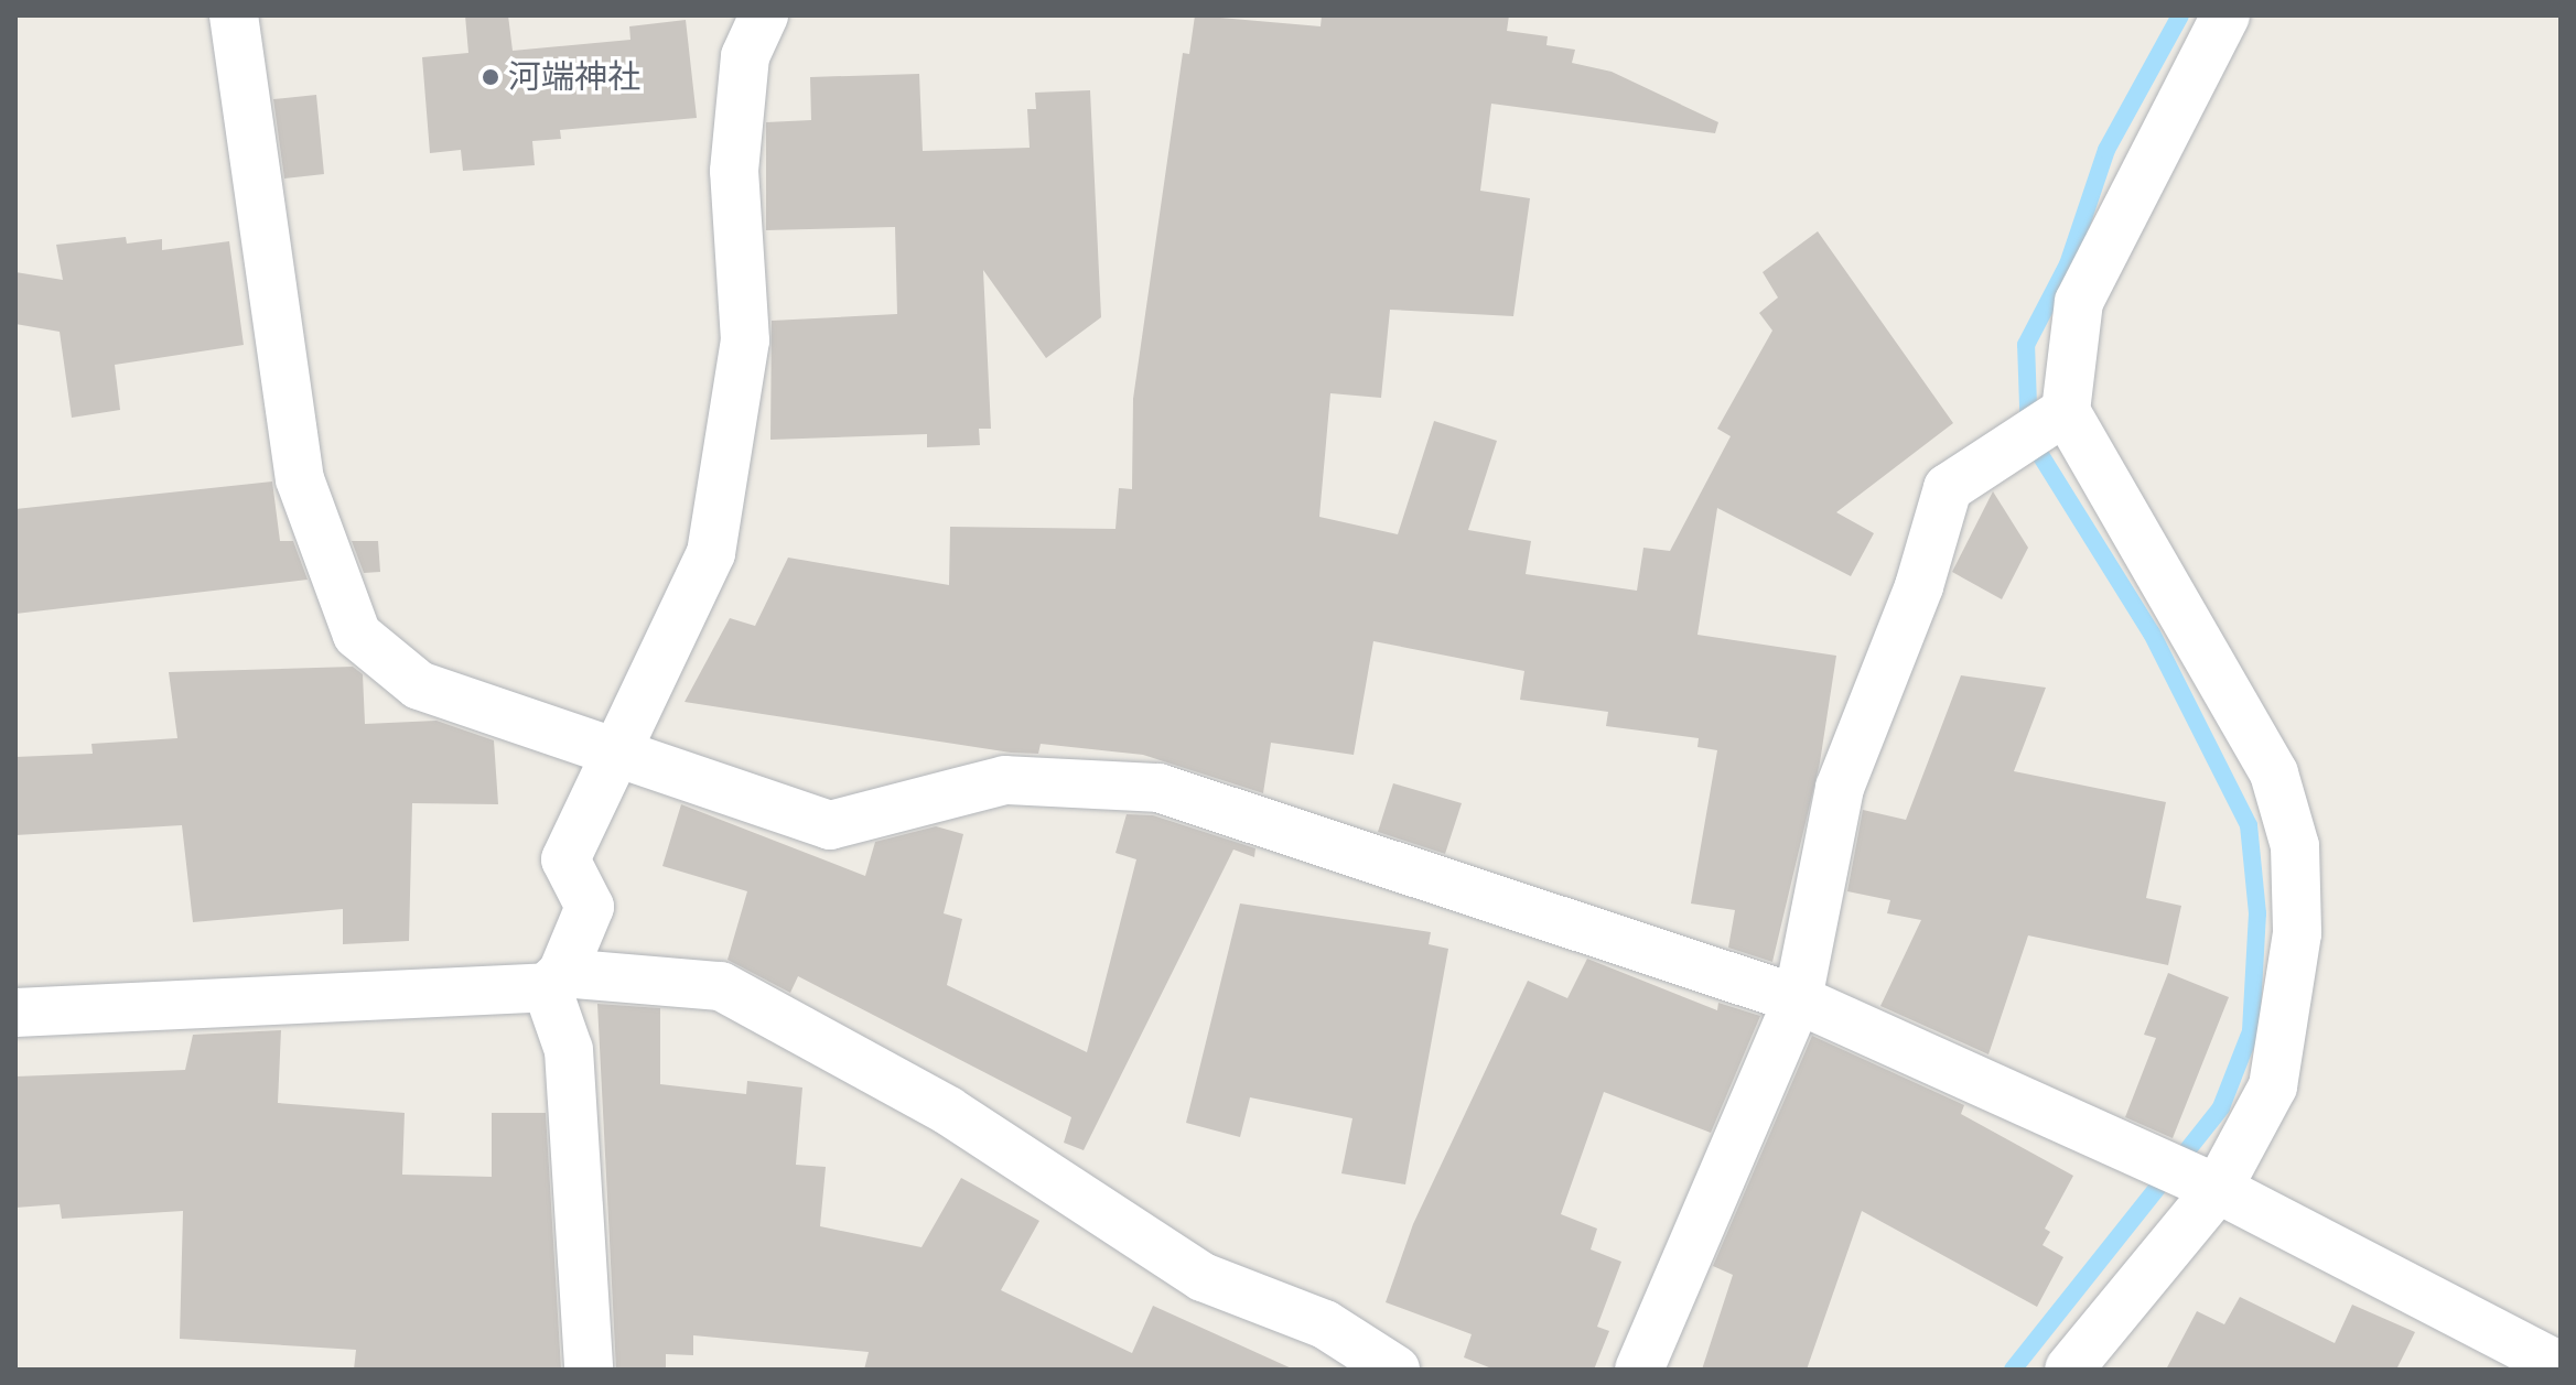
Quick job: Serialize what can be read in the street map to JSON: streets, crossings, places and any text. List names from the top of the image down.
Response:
{
  "places": ["河端神社"]
}
